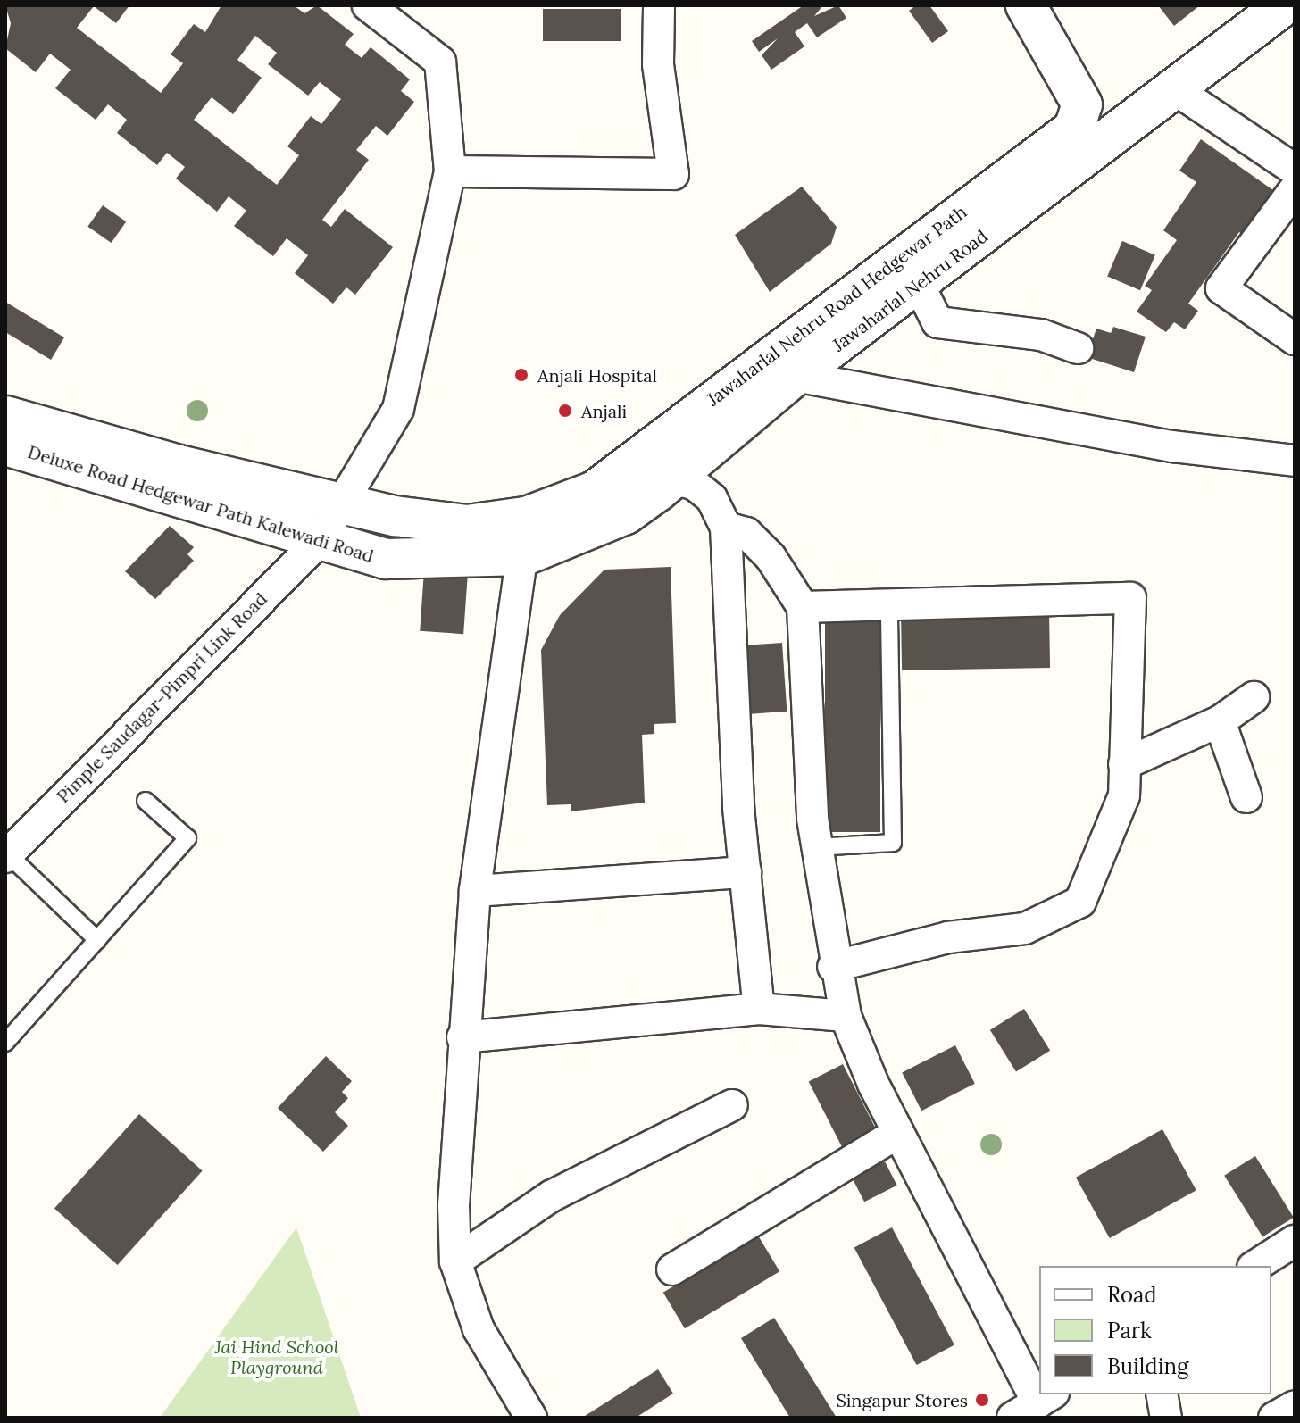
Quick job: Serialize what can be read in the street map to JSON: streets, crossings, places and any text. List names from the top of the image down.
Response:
{
  "streets": {
    "street": [
      "Jawaharlal Nehru Road",
      "Jawaharlal Nehru Road Hedgewar Path",
      "Deluxe Road Hedgewar Path Kalewadi Road",
      "Pimple Saudagar-Pimpri Link Road"
    ]
  },
  "crossings": [
    ["Jawaharlal Nehru Road", "Deluxe Road Hedgewar Path Kalewadi Road"],
    ["Jawaharlal Nehru Road Hedgewar Path", "Deluxe Road Hedgewar Path Kalewadi Road"],
    ["Deluxe Road Hedgewar Path Kalewadi Road", "Pimple Saudagar-Pimpri Link Road"]
  ],
  "parks": ["Jai Hind School Playground"],
  "places": ["Anjali Hospital", "Anjali", "Singapur Stores"],
  "legend": ["Road", "Park", "Building"]
}
